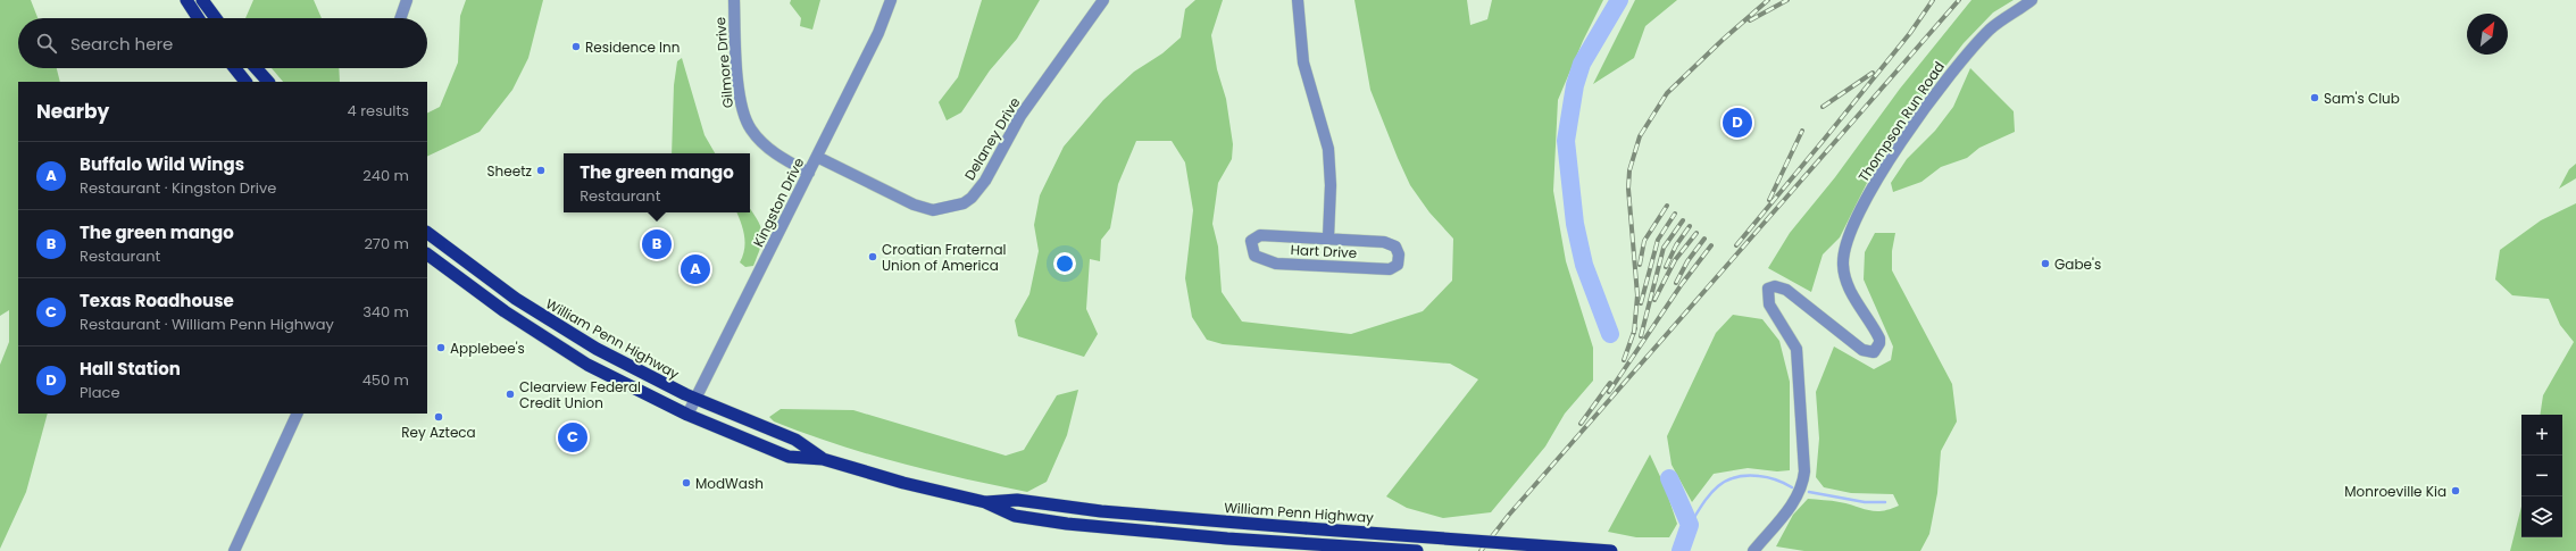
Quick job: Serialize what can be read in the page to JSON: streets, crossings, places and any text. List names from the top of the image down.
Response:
{
  "streets": {
    "highway": ["William Penn Highway"],
    "street": [
      "Gilmore Drive",
      "Thompson Run Road",
      "Delaney Drive",
      "Kingston Drive",
      "Hart Drive"
    ]
  },
  "crossings": [
    ["Gilmore Drive", "Kingston Drive"],
    ["Delaney Drive", "Kingston Drive"],
    ["Kingston Drive", "William Penn Highway"]
  ],
  "places": [
    "Residence Inn",
    "Sam's Club",
    "Sheetz",
    "Croatian Fraternal Union of America",
    "Gabe's",
    "Applebee's",
    "Clearview Federal Credit Union",
    "Rey Azteca",
    "ModWash",
    "Monroeville Kia"
  ],
  "north": "top right",
  "page": {
    "search": "Search here",
    "heading": ["Nearby", "4 results"],
    "pins": [
      "D",
      "B",
      "A",
      "C"
    ],
    "list": [
      {
        "mark": "A",
        "name": "Buffalo Wild Wings",
        "note": "Restaurant · Kingston Drive",
        "value": "240 m"
      },
      {
        "mark": "B",
        "name": "The green mango",
        "note": "Restaurant",
        "value": "270 m"
      },
      {
        "mark": "C",
        "name": "Texas Roadhouse",
        "note": "Restaurant · William Penn Highway",
        "value": "340 m"
      },
      {
        "mark": "D",
        "name": "Hall Station",
        "note": "Place",
        "value": "450 m"
      }
    ],
    "popup": ["The green mango", "Restaurant"],
    "map_buttons": ["+", "−"]
  }
}
